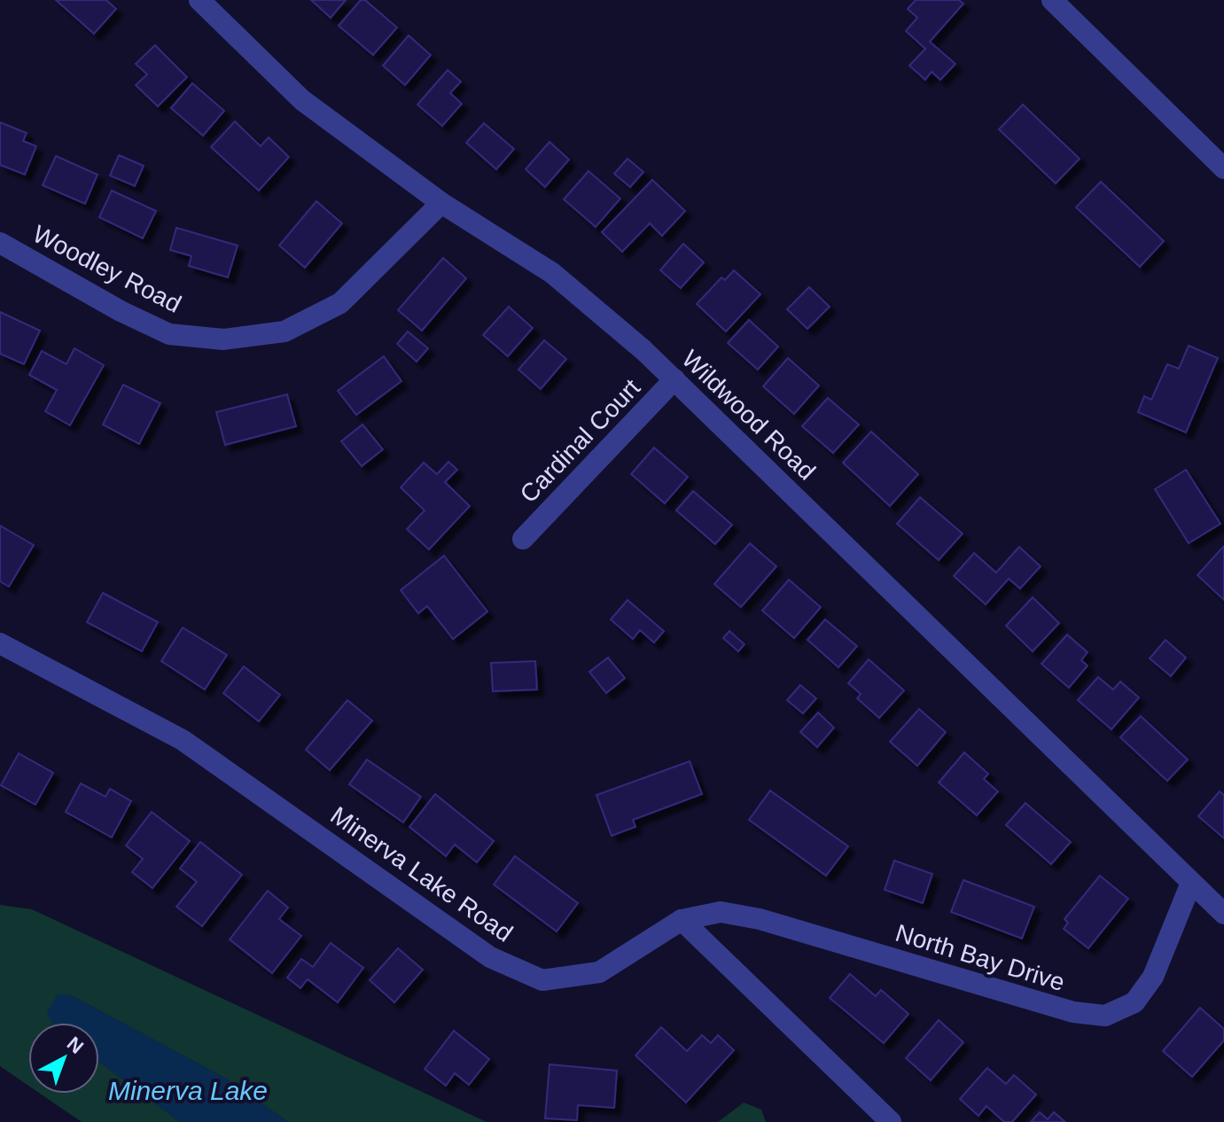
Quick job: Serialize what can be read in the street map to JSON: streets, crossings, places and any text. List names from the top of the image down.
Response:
{
  "streets": {
    "street": [
      "Woodley Road",
      "Wildwood Road",
      "Cardinal Court",
      "Minerva Lake Road",
      "North Bay Drive"
    ]
  },
  "crossings": [
    ["Woodley Road", "Wildwood Road"],
    ["Wildwood Road", "Cardinal Court"],
    ["Wildwood Road", "North Bay Drive"],
    ["Minerva Lake Road", "North Bay Drive"]
  ],
  "water": ["Minerva Lake"],
  "north": "top right"
}
